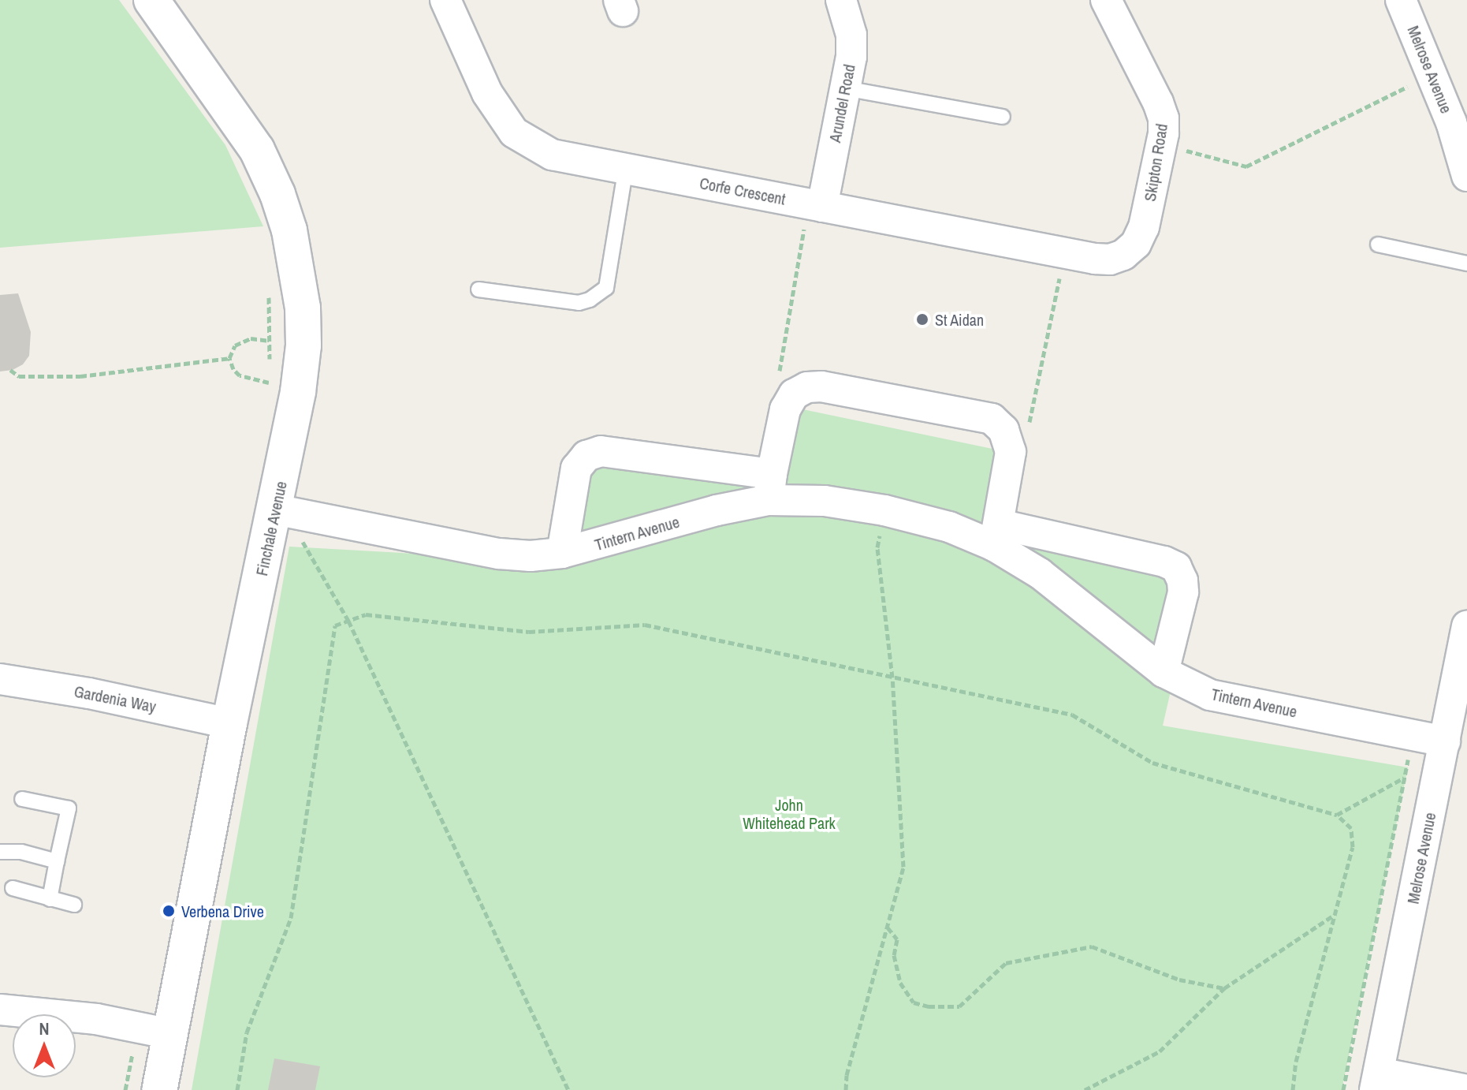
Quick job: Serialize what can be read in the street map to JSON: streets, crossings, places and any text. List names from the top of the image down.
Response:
{
  "streets": {
    "street": [
      "Melrose Avenue",
      "Arundel Road",
      "Skipton Road",
      "Corfe Crescent",
      "Finchale Avenue",
      "Tintern Avenue",
      "Gardenia Way"
    ]
  },
  "crossings": [
    ["Melrose Avenue", "Tintern Avenue"],
    ["Arundel Road", "Corfe Crescent"],
    ["Skipton Road", "Corfe Crescent"],
    ["Finchale Avenue", "Tintern Avenue"],
    ["Finchale Avenue", "Gardenia Way"]
  ],
  "parks": ["John Whitehead Park"],
  "places": ["St Aidan", "Verbena Drive"],
  "north": "top"
}
